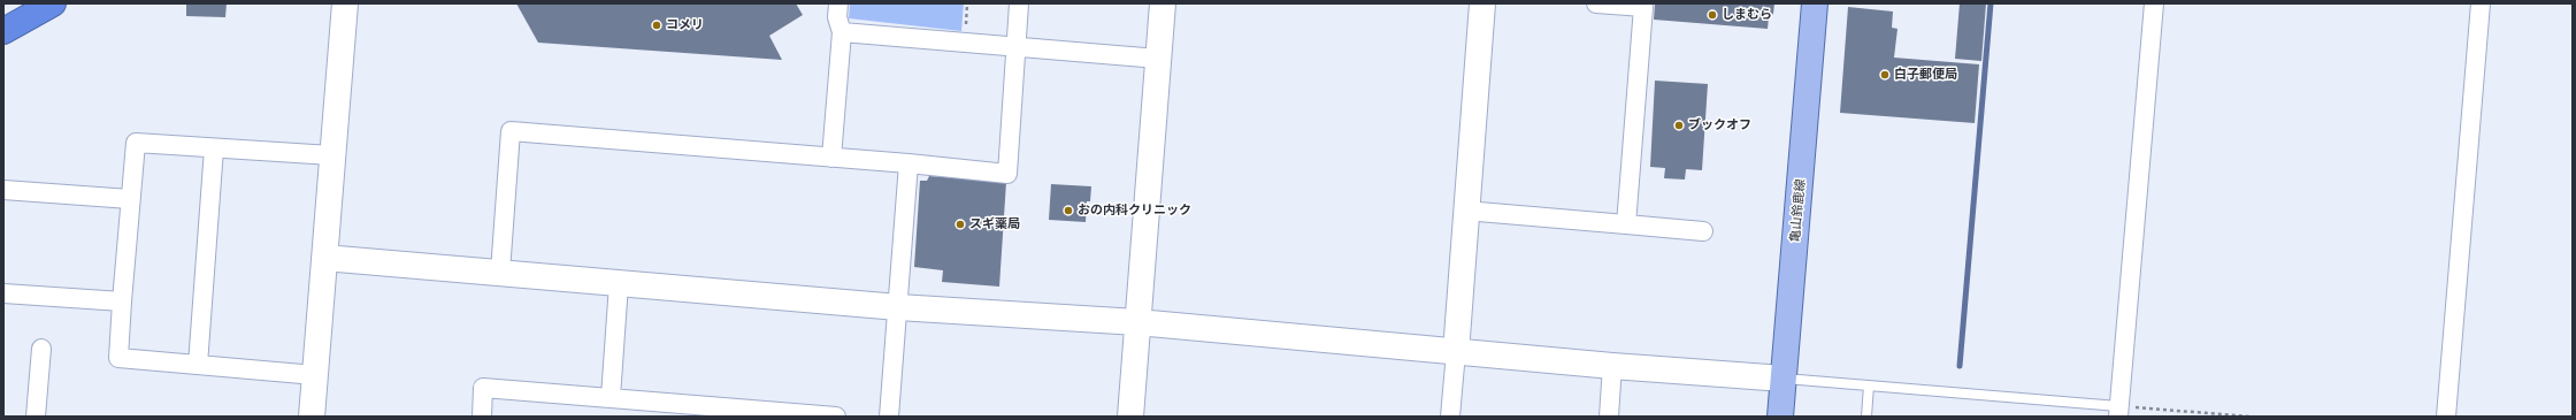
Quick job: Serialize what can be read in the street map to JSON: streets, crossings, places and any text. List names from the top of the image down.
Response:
{
  "streets": {
    "main road": ["亀山鈴鹿線"]
  },
  "places": [
    "しまむら",
    "コメリ",
    "白子郵便局",
    "ブックオフ",
    "おの内科クリニック",
    "スギ薬局"
  ]
}
